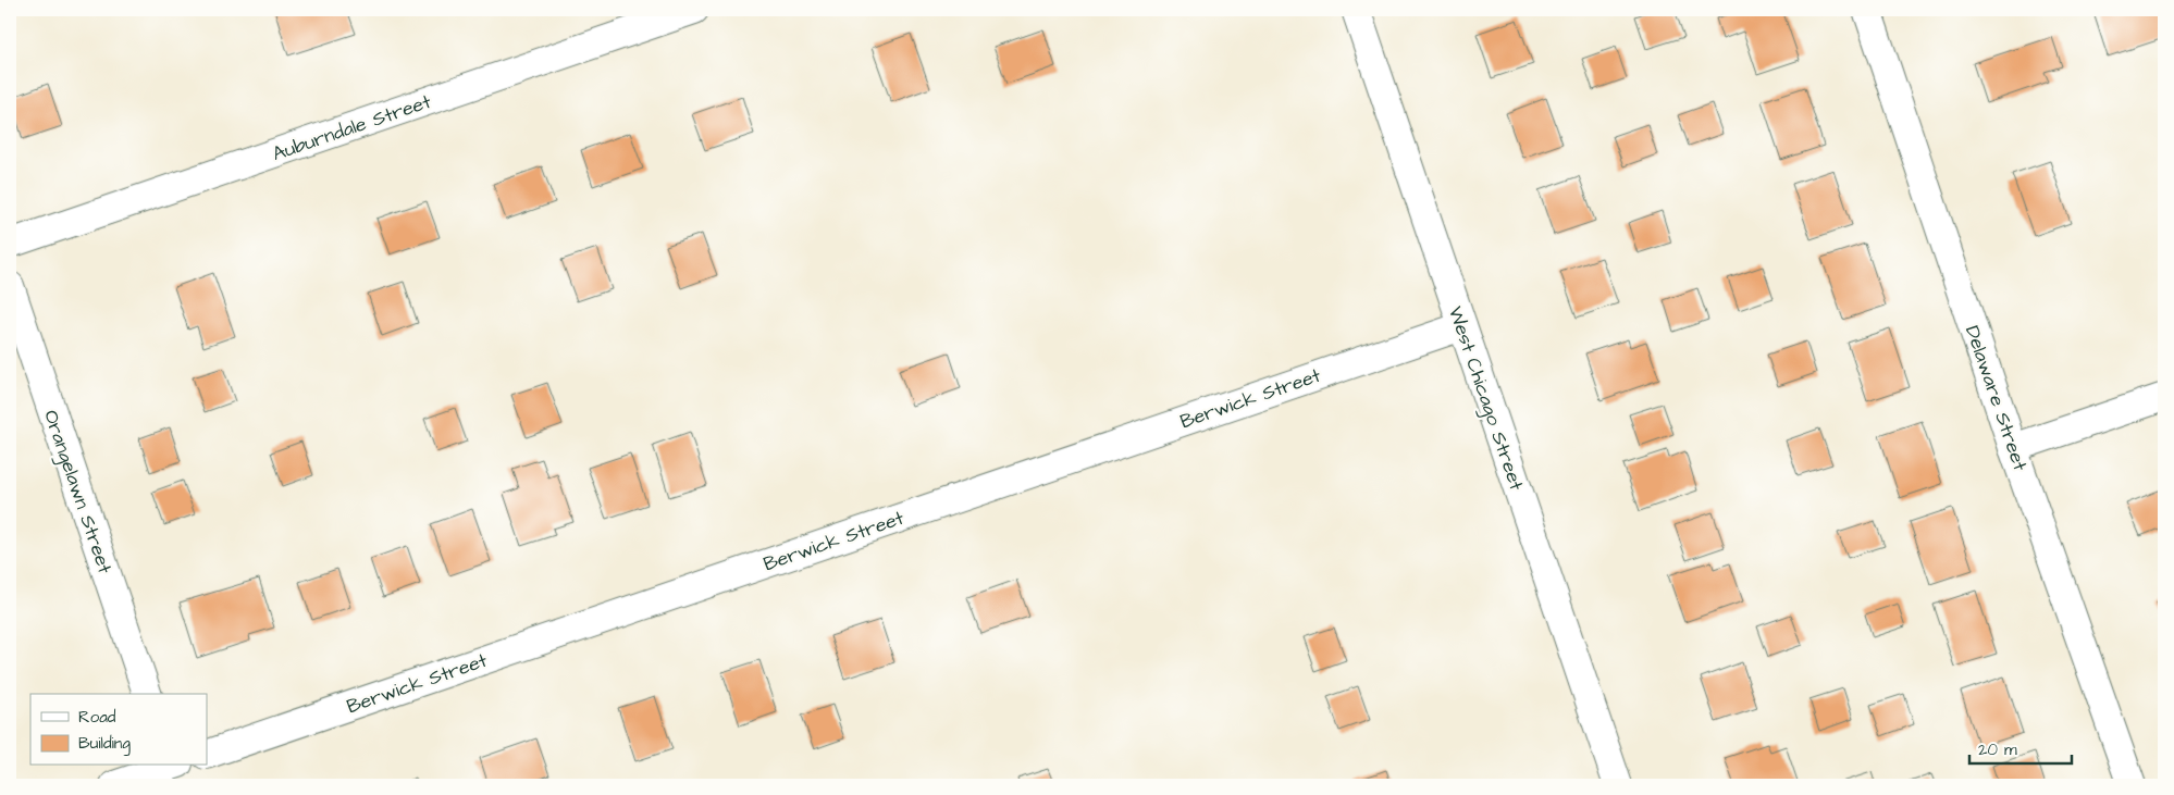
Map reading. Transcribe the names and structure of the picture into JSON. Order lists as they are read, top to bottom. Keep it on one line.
{"streets":{"street":["Auburndale Street","Berwick Street","West Chicago Street","Delaware Street","Orangelawn Street"]},"crossings":[["Berwick Street","West Chicago Street"]],"legend":["Road","Building"],"scale_bar":"20 m"}
